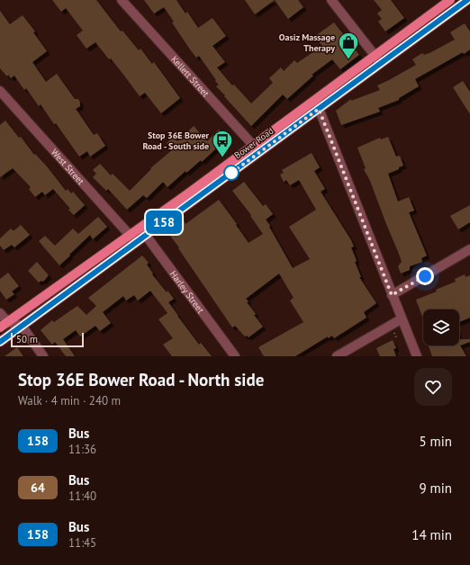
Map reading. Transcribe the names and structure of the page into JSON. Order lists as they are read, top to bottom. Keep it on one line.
{"streets":{"main road":["Bower Road"],"street":["Kellett Street","West Street","Harley Street"]},"crossings":[["Kellett Street","Bower Road"],["Bower Road","West Street"],["Bower Road","Harley Street"]],"places":{"shop":["Oasiz Massage Therapy"],"bus stop":["Stop 36E Bower Road - South side"]},"lines":["bus line 158"],"scale_bar":"50 m","page":{"on_map":"158","scale":"50 m","heading":["Stop 36E Bower Road - North side","Walk · 4 min · 240 m"],"list":[{"mark":"158","name":"Bus","note":"11:36","value":"5 min"},{"mark":"64","name":"Bus","note":"11:40","value":"9 min"},{"mark":"158","name":"Bus","note":"11:45","value":"14 min"}]}}
